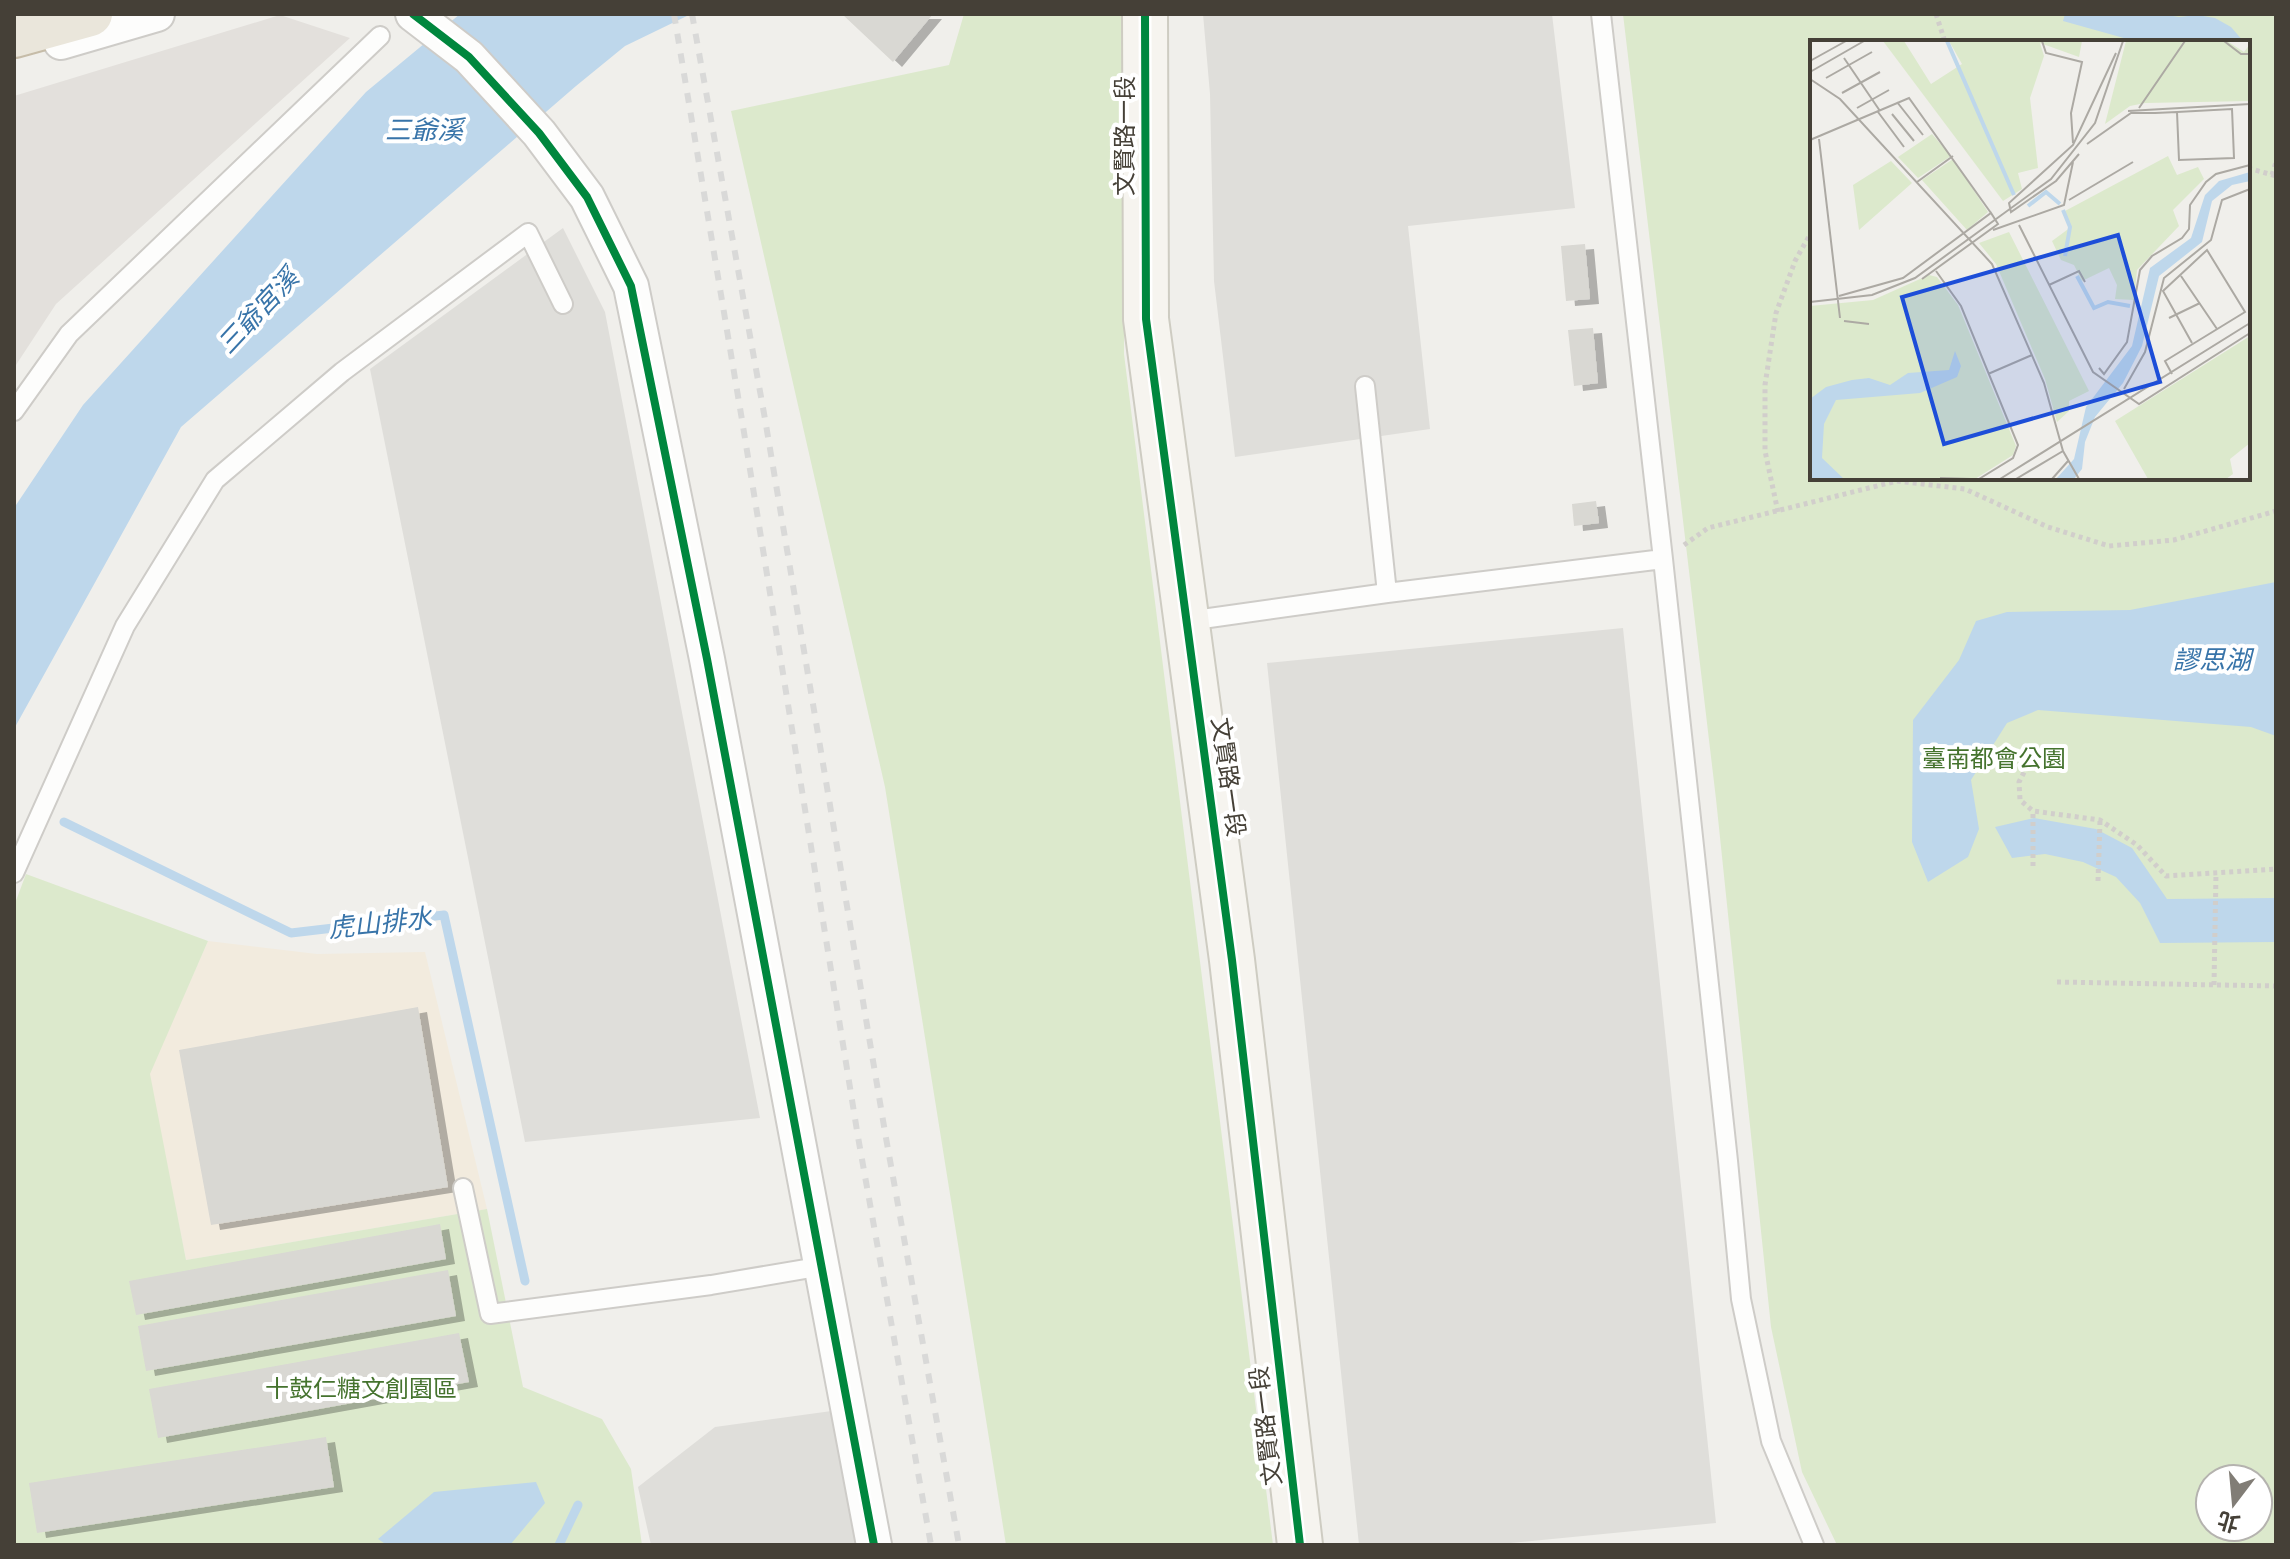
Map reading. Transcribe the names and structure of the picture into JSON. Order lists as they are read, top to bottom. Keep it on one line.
{"streets":{"street":["文賢路一段"]},"water":["三爺溪","三爺宮溪","謬思湖","虎山排水"],"parks":["臺南都會公園","十鼓仁糖文創園區"],"north":"bottom"}
